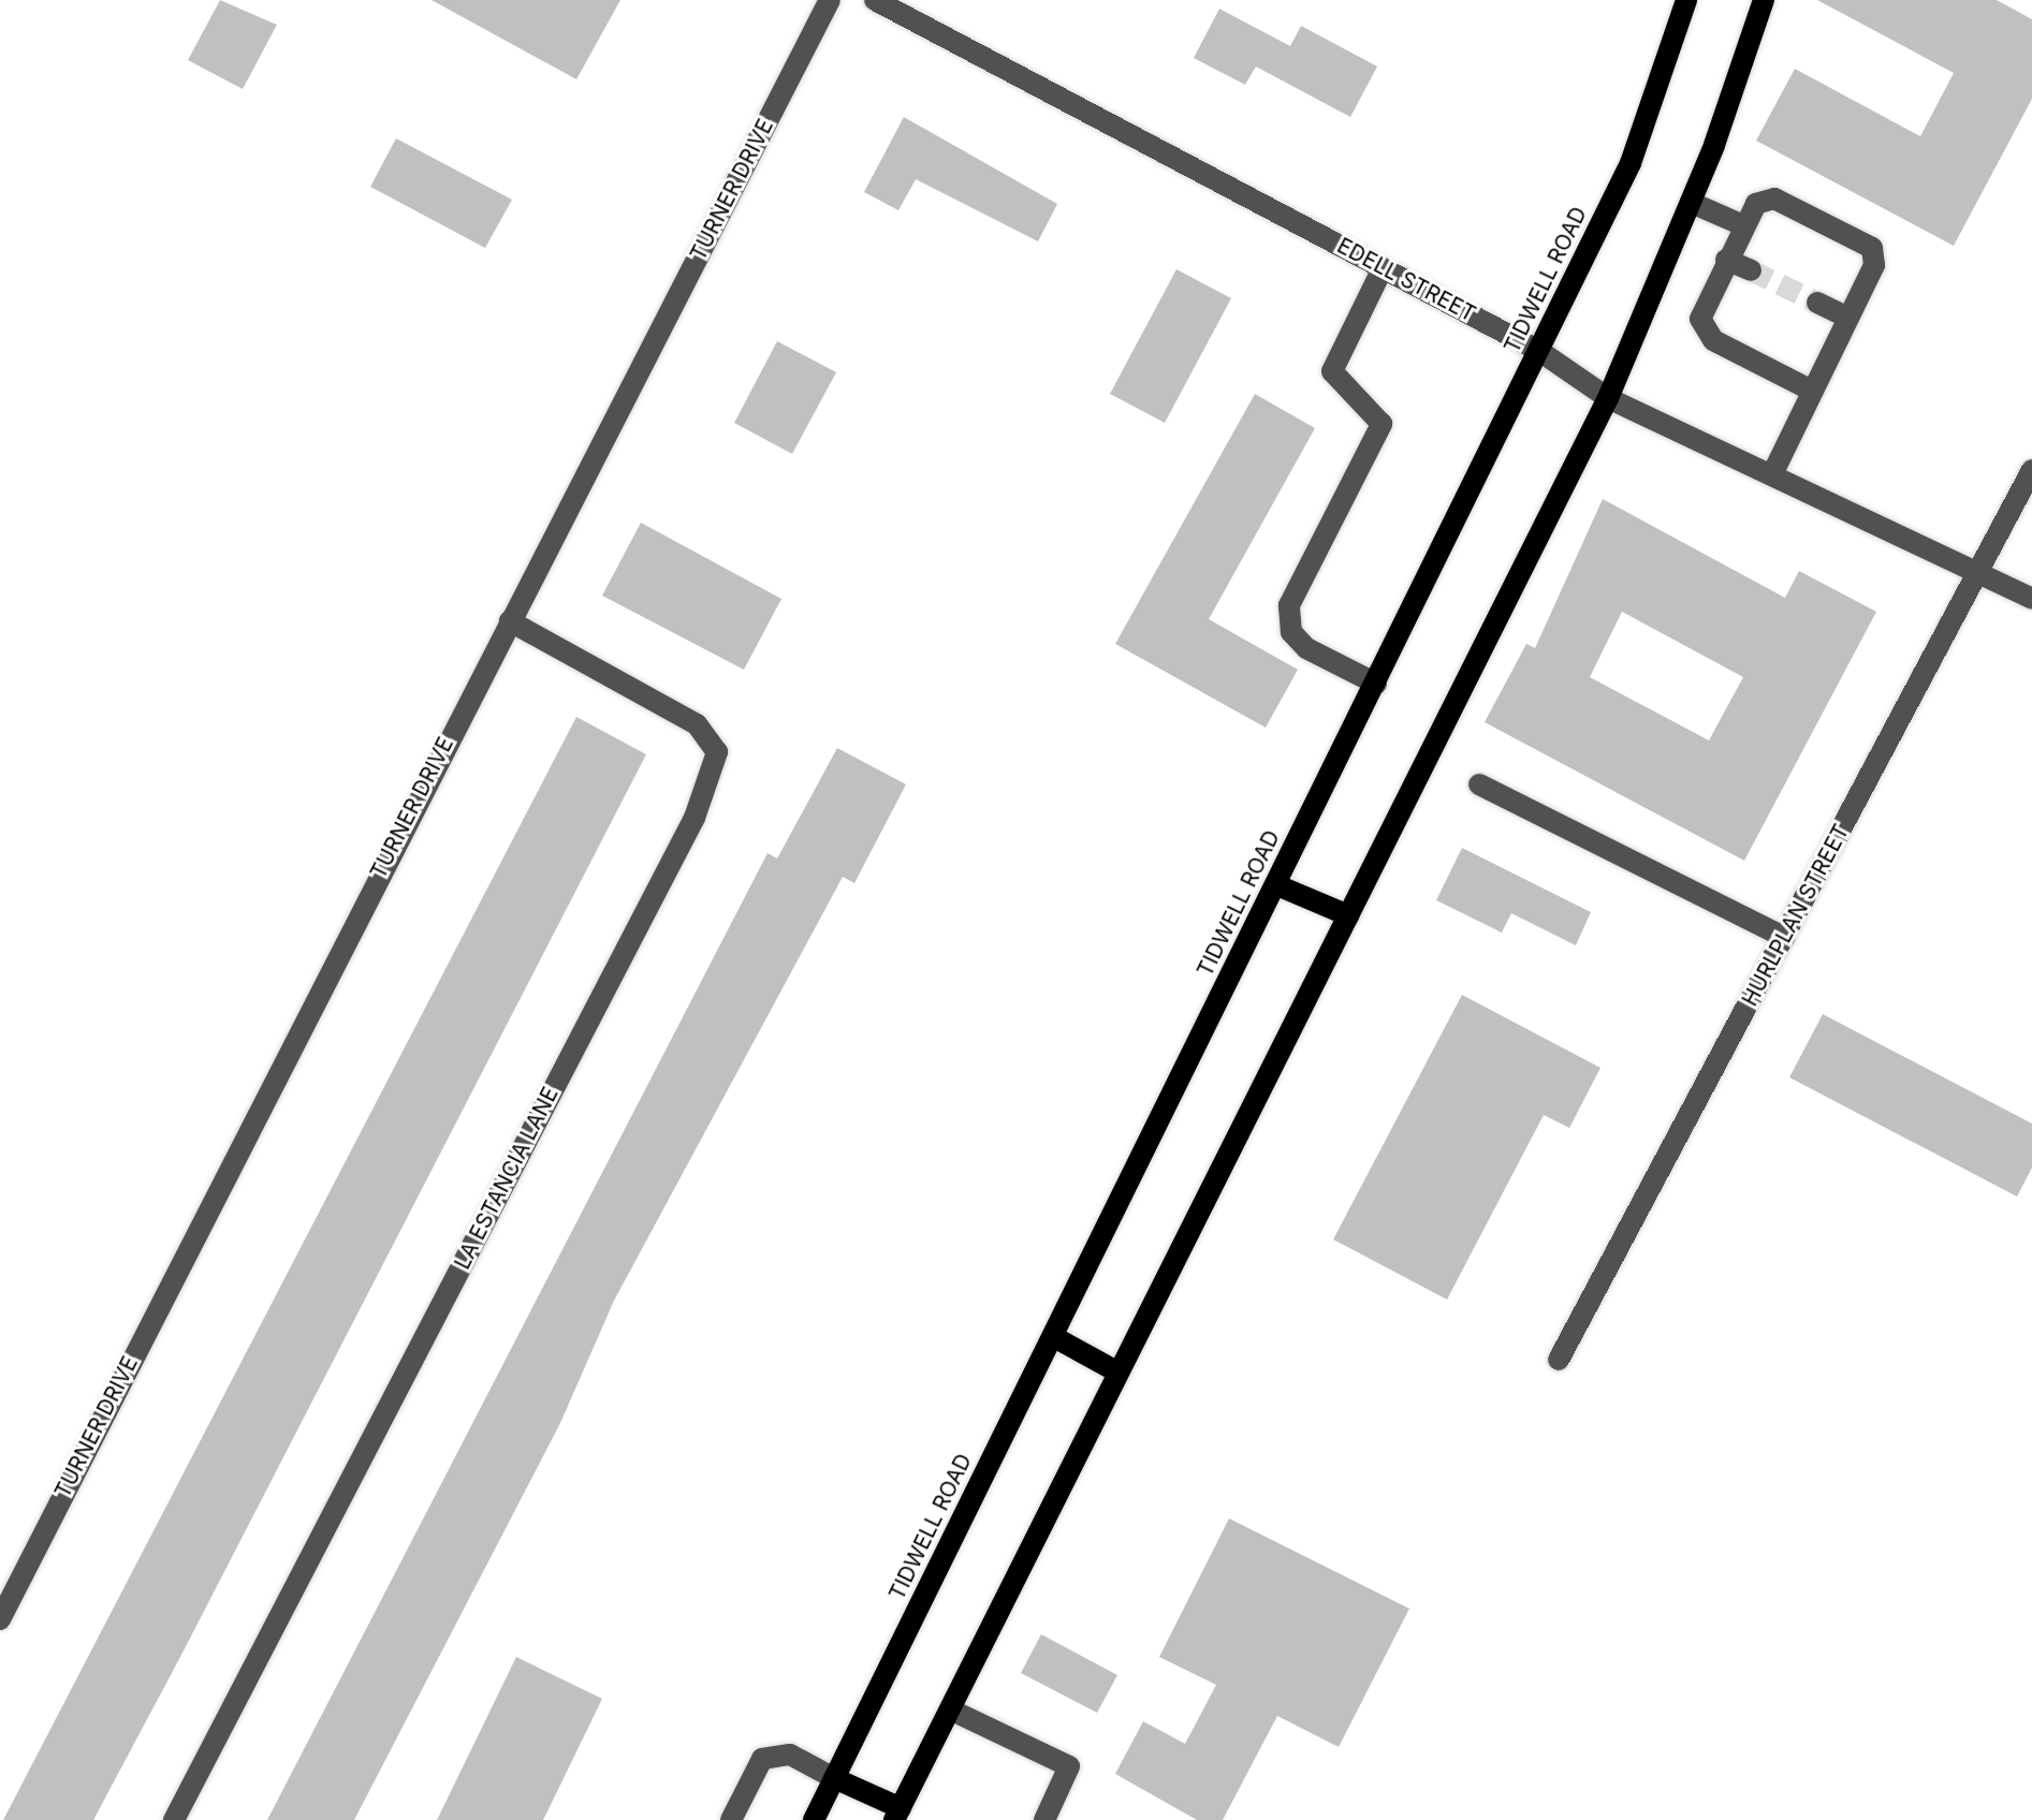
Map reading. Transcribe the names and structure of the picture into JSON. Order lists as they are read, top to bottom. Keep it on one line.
{"streets":{"main road":["TIDWELL ROAD"],"street":["TURNER DRIVE","EDELL STREET","HURLPLAN STREET","LA ESTANCIA LANE"]},"crossings":[["TURNER DRIVE","LA ESTANCIA LANE"],["EDELL STREET","TIDWELL ROAD"],["EDELL STREET","HURLPLAN STREET"]]}
